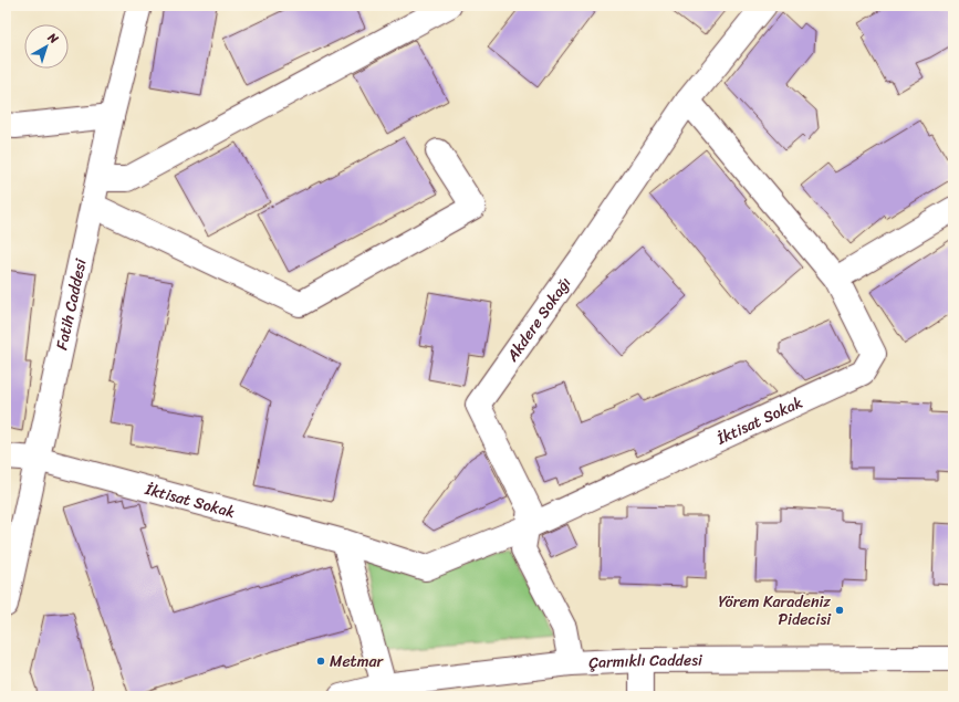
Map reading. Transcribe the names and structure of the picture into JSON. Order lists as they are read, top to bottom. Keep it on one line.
{"streets":{"street":["Fatih Caddesi","Akdere Sokağı","İktisat Sokak","Çarmıklı Caddesi"]},"crossings":[["Fatih Caddesi","İktisat Sokak"],["Akdere Sokağı","İktisat Sokak"],["Akdere Sokağı","Çarmıklı Caddesi"]],"places":["Yörem Karadeniz Pidecisi","Metmar"],"north":"top right"}
